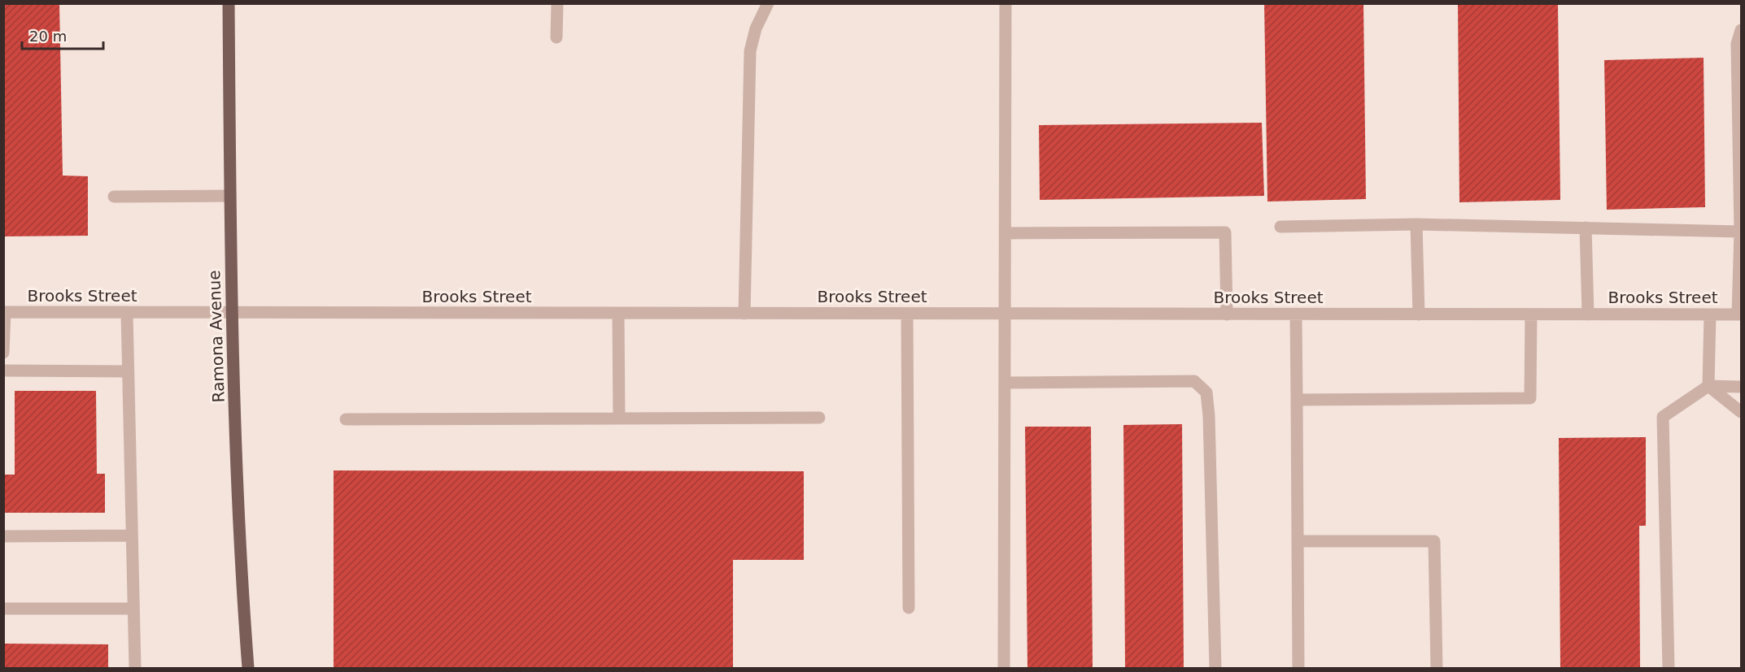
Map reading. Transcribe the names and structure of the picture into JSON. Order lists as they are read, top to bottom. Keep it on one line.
{"streets":{"main road":["Ramona Avenue"],"street":["Brooks Street"]},"crossings":[["Brooks Street","Ramona Avenue"]],"scale_bar":"20 m"}
